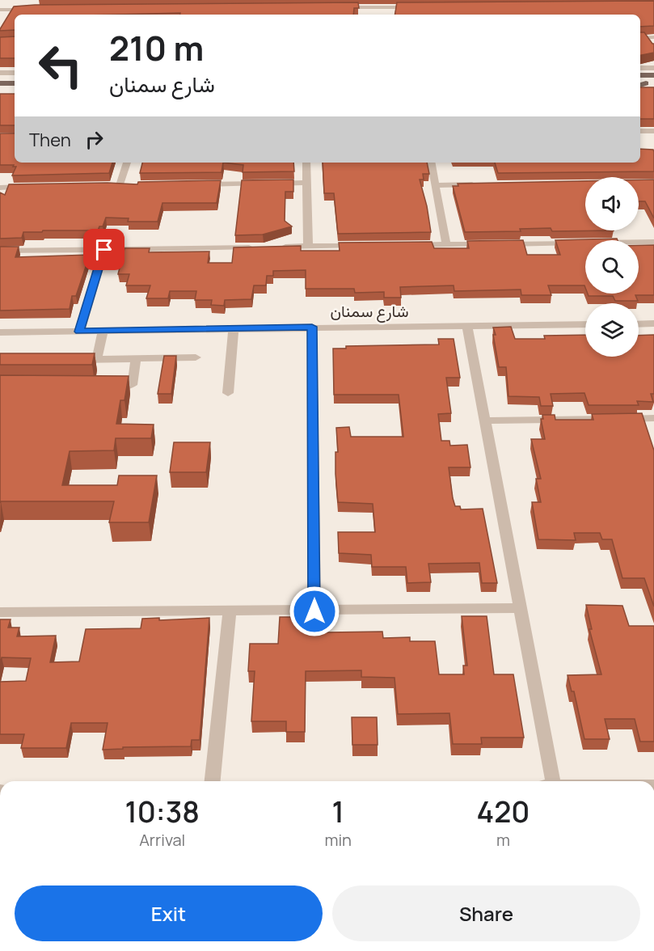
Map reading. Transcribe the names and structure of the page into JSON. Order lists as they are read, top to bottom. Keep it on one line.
{"streets":{"street":["شارع سمنان"]},"page":{"turn":["210 m","شارع سمنان"],"then":"Then","eta":["10:38","Arrival","1","min","420","m"],"buttons":["Exit","Share"]}}
